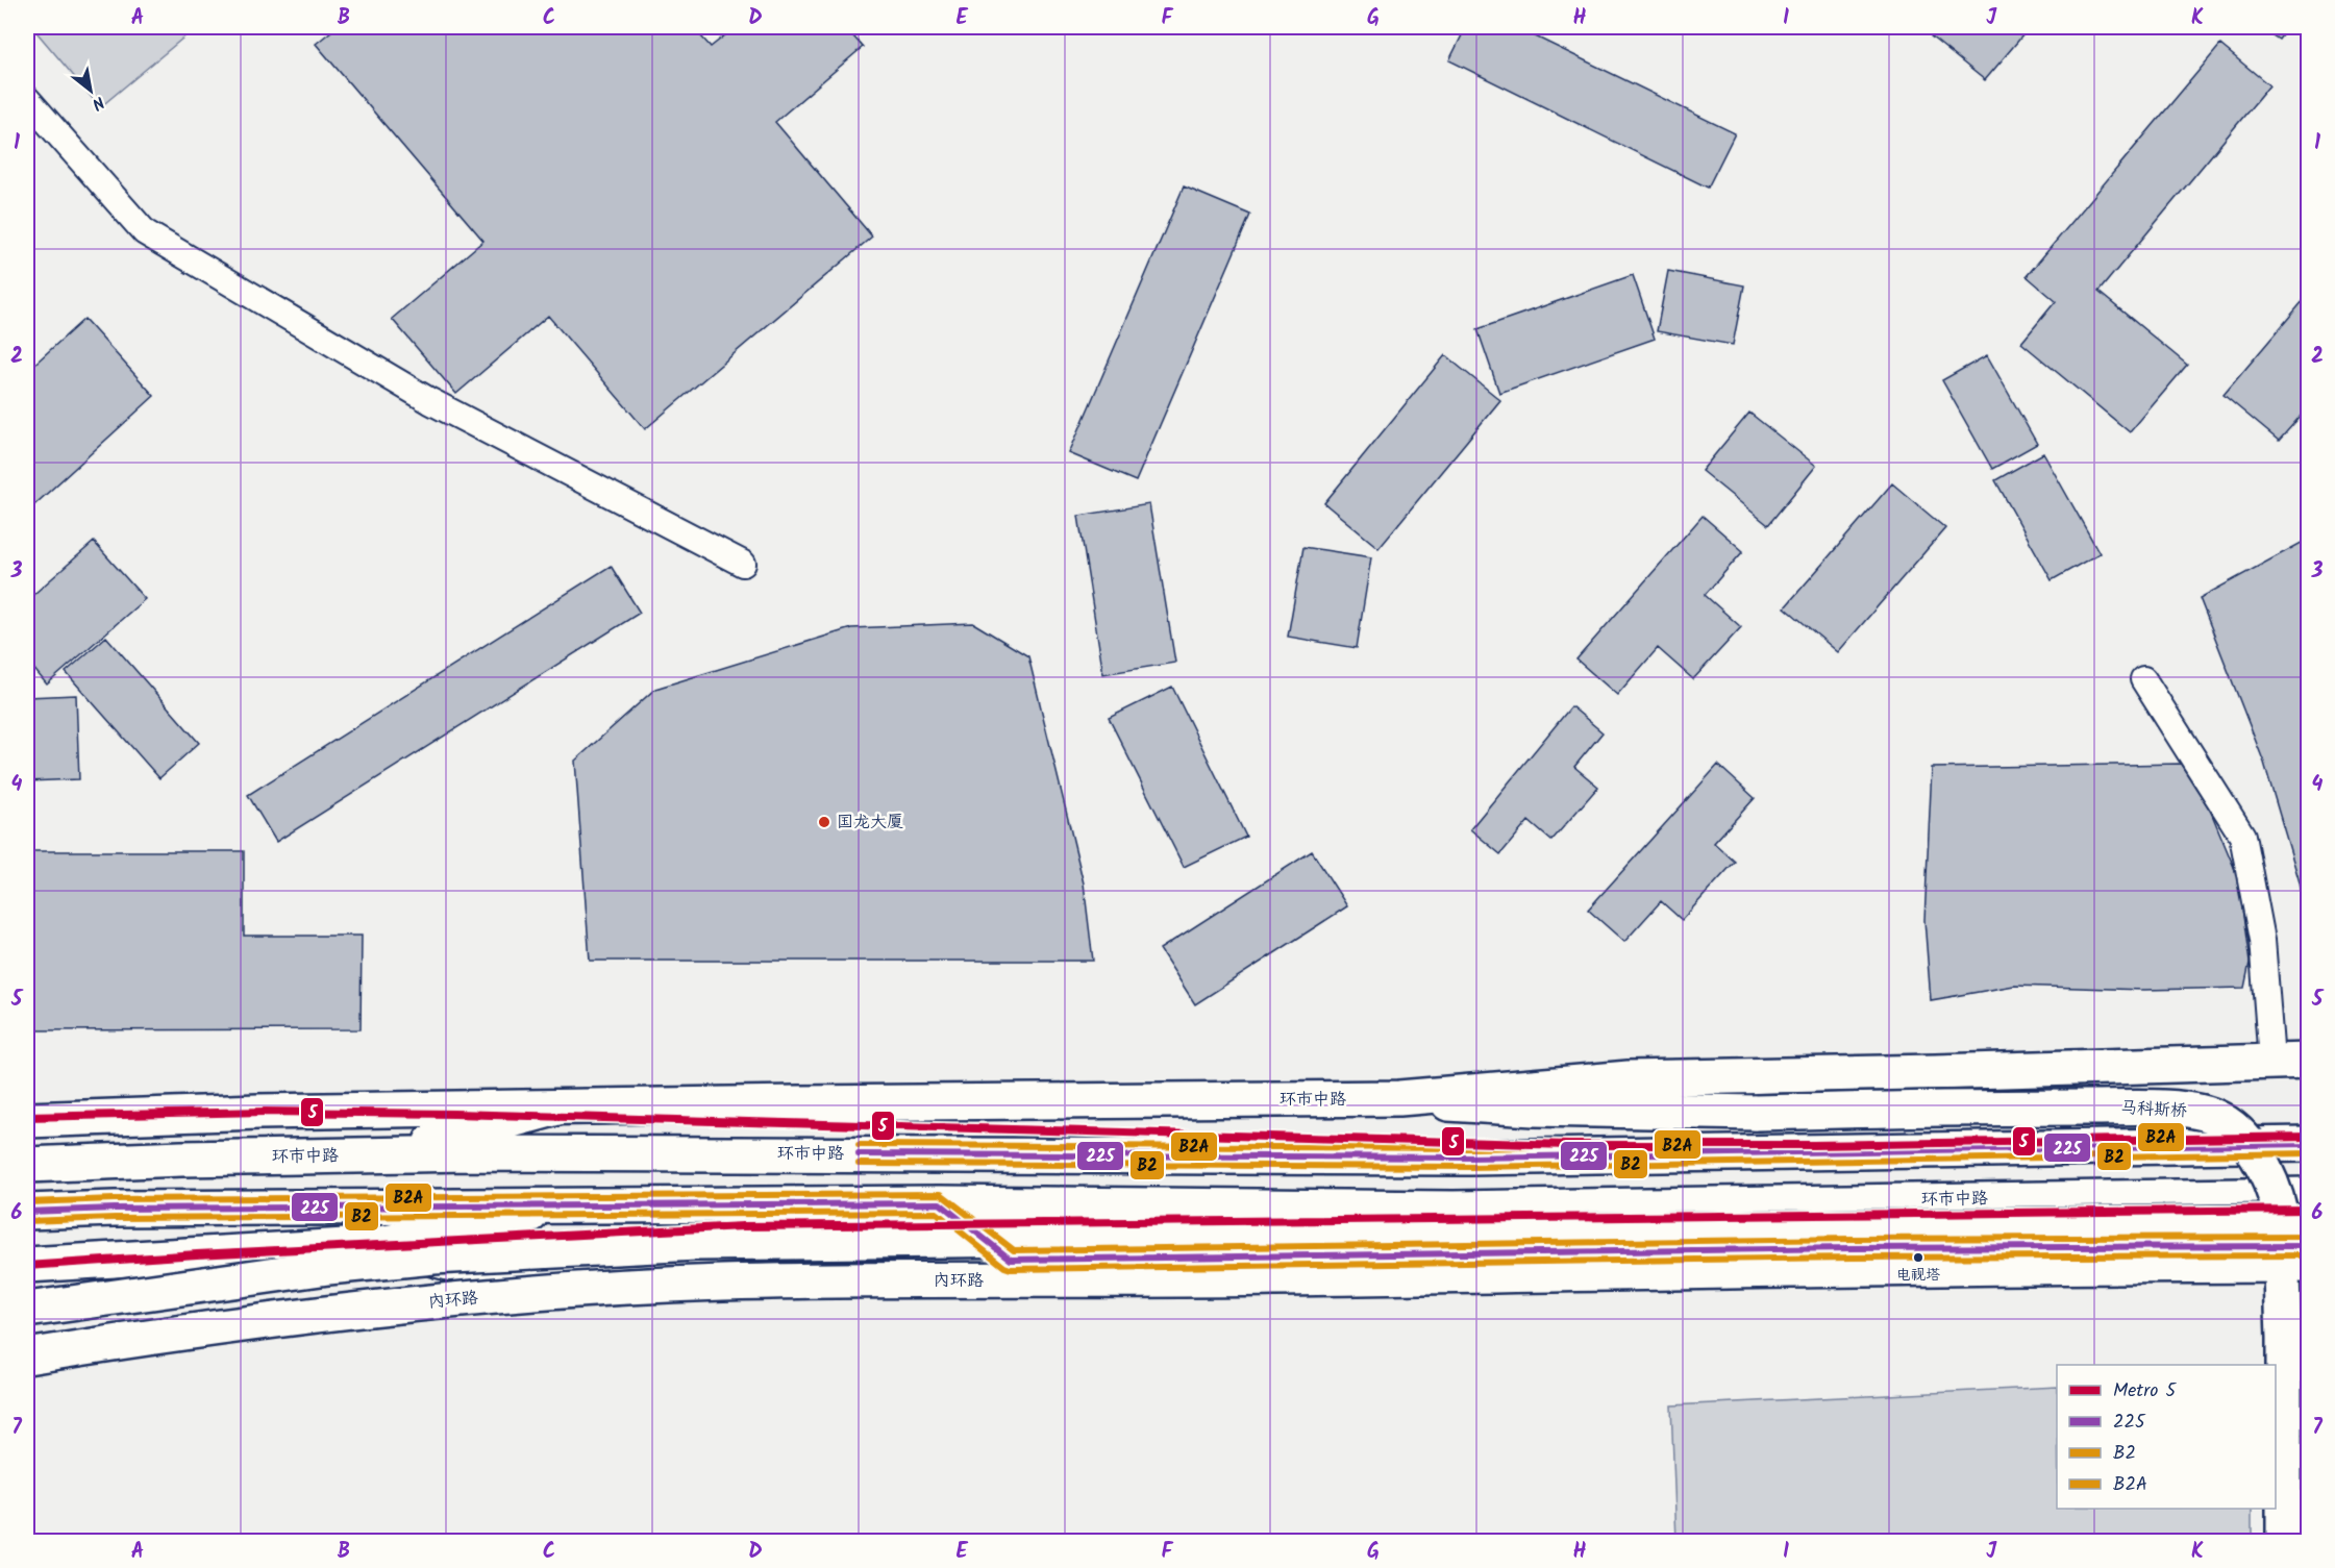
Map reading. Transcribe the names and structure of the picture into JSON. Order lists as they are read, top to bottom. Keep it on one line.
{"streets":{"main road":["环市中路","马科斯桥","内环路"]},"crossings":[["环市中路","马科斯桥"]],"places":["国龙大厦","电视塔"],"lines":["metro line 5","transit line B2A","transit line 225","transit line B2"],"legend":["Metro 5","225","B2","B2A"],"north":"bottom right","grid":{"columns":["A","B","C","D","E","F","G","H","I","J","K"],"rows":["1","2","3","4","5","6","7"]}}
